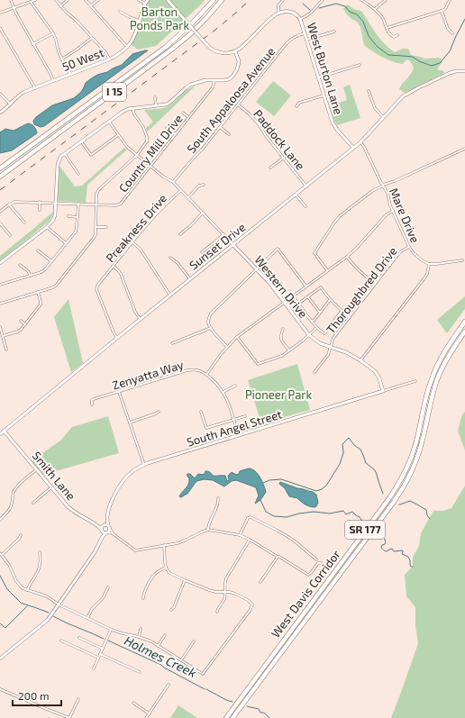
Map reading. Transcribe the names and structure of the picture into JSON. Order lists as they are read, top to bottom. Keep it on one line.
{"streets":{"highway":["I 15","SR 177","West Davis Corridor"],"street":["50 West","West Burton Lane","South Appaloosa Avenue","Paddock Lane","Country Mill Drive","Mare Drive","Preakness Drive","Sunset Drive","Western Drive","Thoroughbred Drive","Zenyatta Way","South Angel Street","Smith Lane"]},"crossings":[["West Burton Lane","South Appaloosa Avenue"],["West Burton Lane","Sunset Drive"],["South Appaloosa Avenue","Paddock Lane"],["South Appaloosa Avenue","Western Drive"],["Paddock Lane","Sunset Drive"],["Country Mill Drive","Western Drive"],["Mare Drive","Sunset Drive"],["Mare Drive","Thoroughbred Drive"],["Preakness Drive","Sunset Drive"],["Preakness Drive","Western Drive"],["Sunset Drive","Western Drive"],["Sunset Drive","Smith Lane"],["Western Drive","Thoroughbred Drive"],["Western Drive","South Angel Street"],["Zenyatta Way","South Angel Street"]],"water":["Holmes Creek"],"parks":["Barton Ponds Park","Pioneer Park"],"scale_bar":"200 m"}
